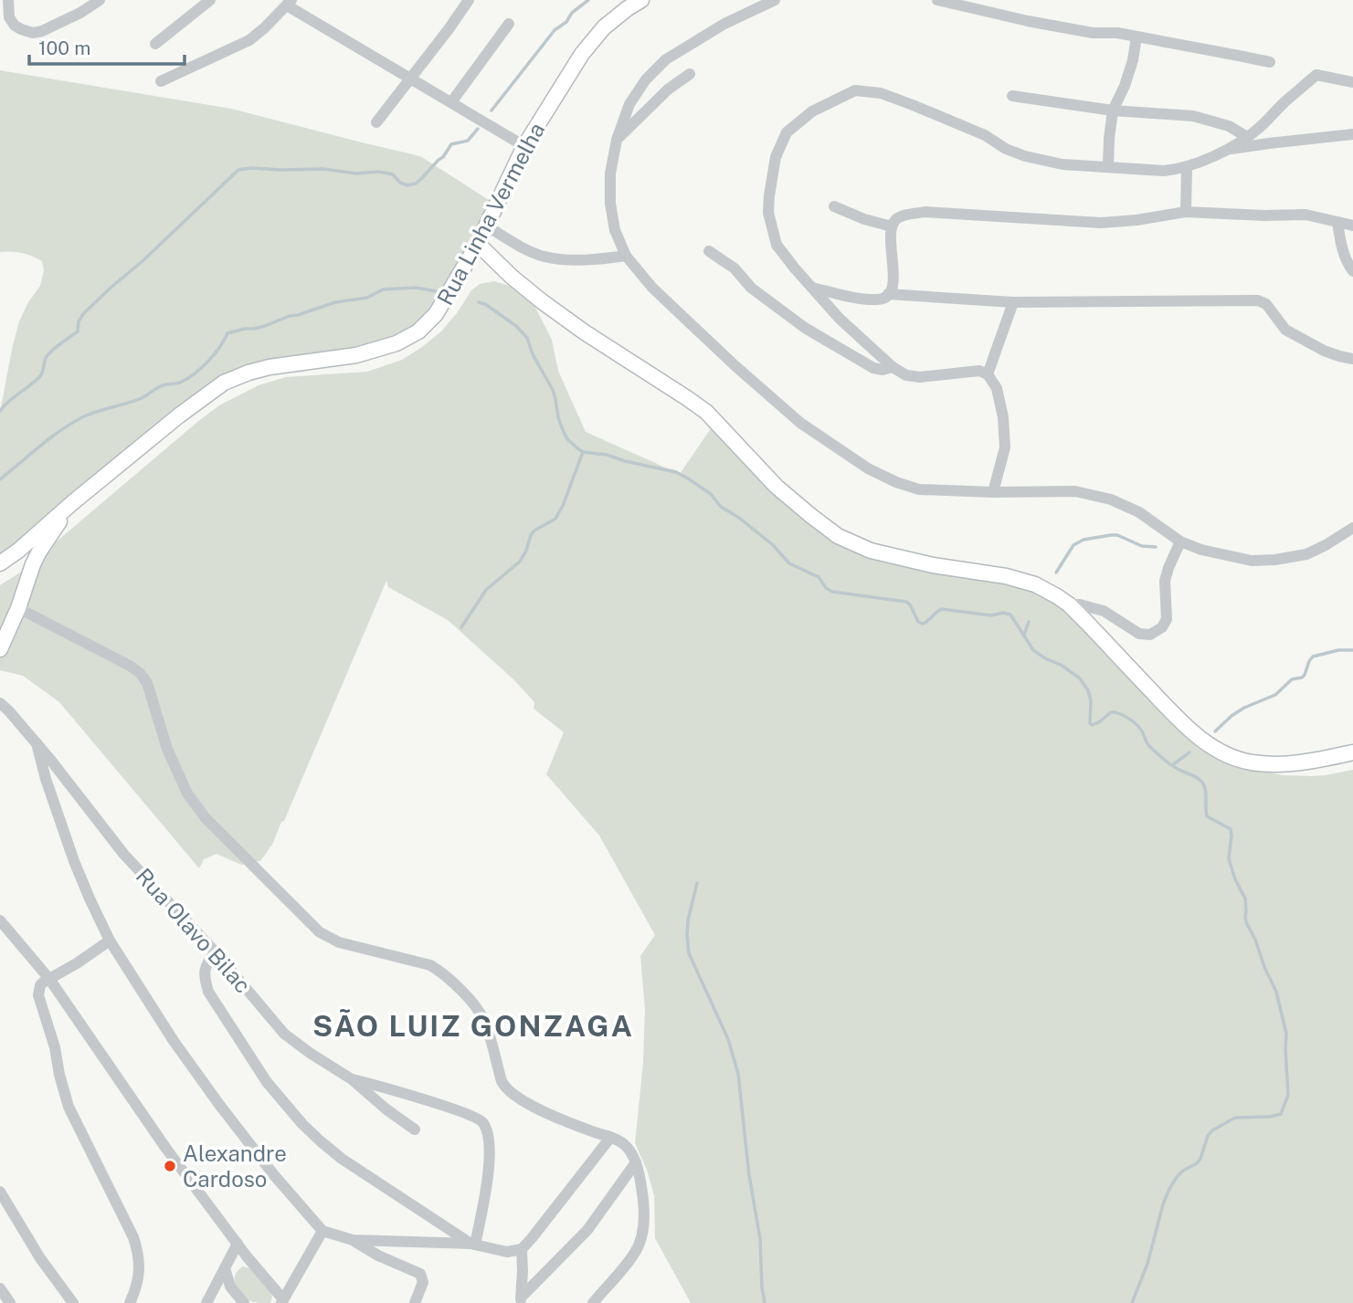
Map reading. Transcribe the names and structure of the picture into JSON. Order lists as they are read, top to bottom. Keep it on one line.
{"streets":{"street":["Rua Linha Vermelha","Rua Olavo Bilac"]},"districts":["SÃO LUIZ GONZAGA"],"places":["Alexandre Cardoso"],"scale_bar":"100 m"}
